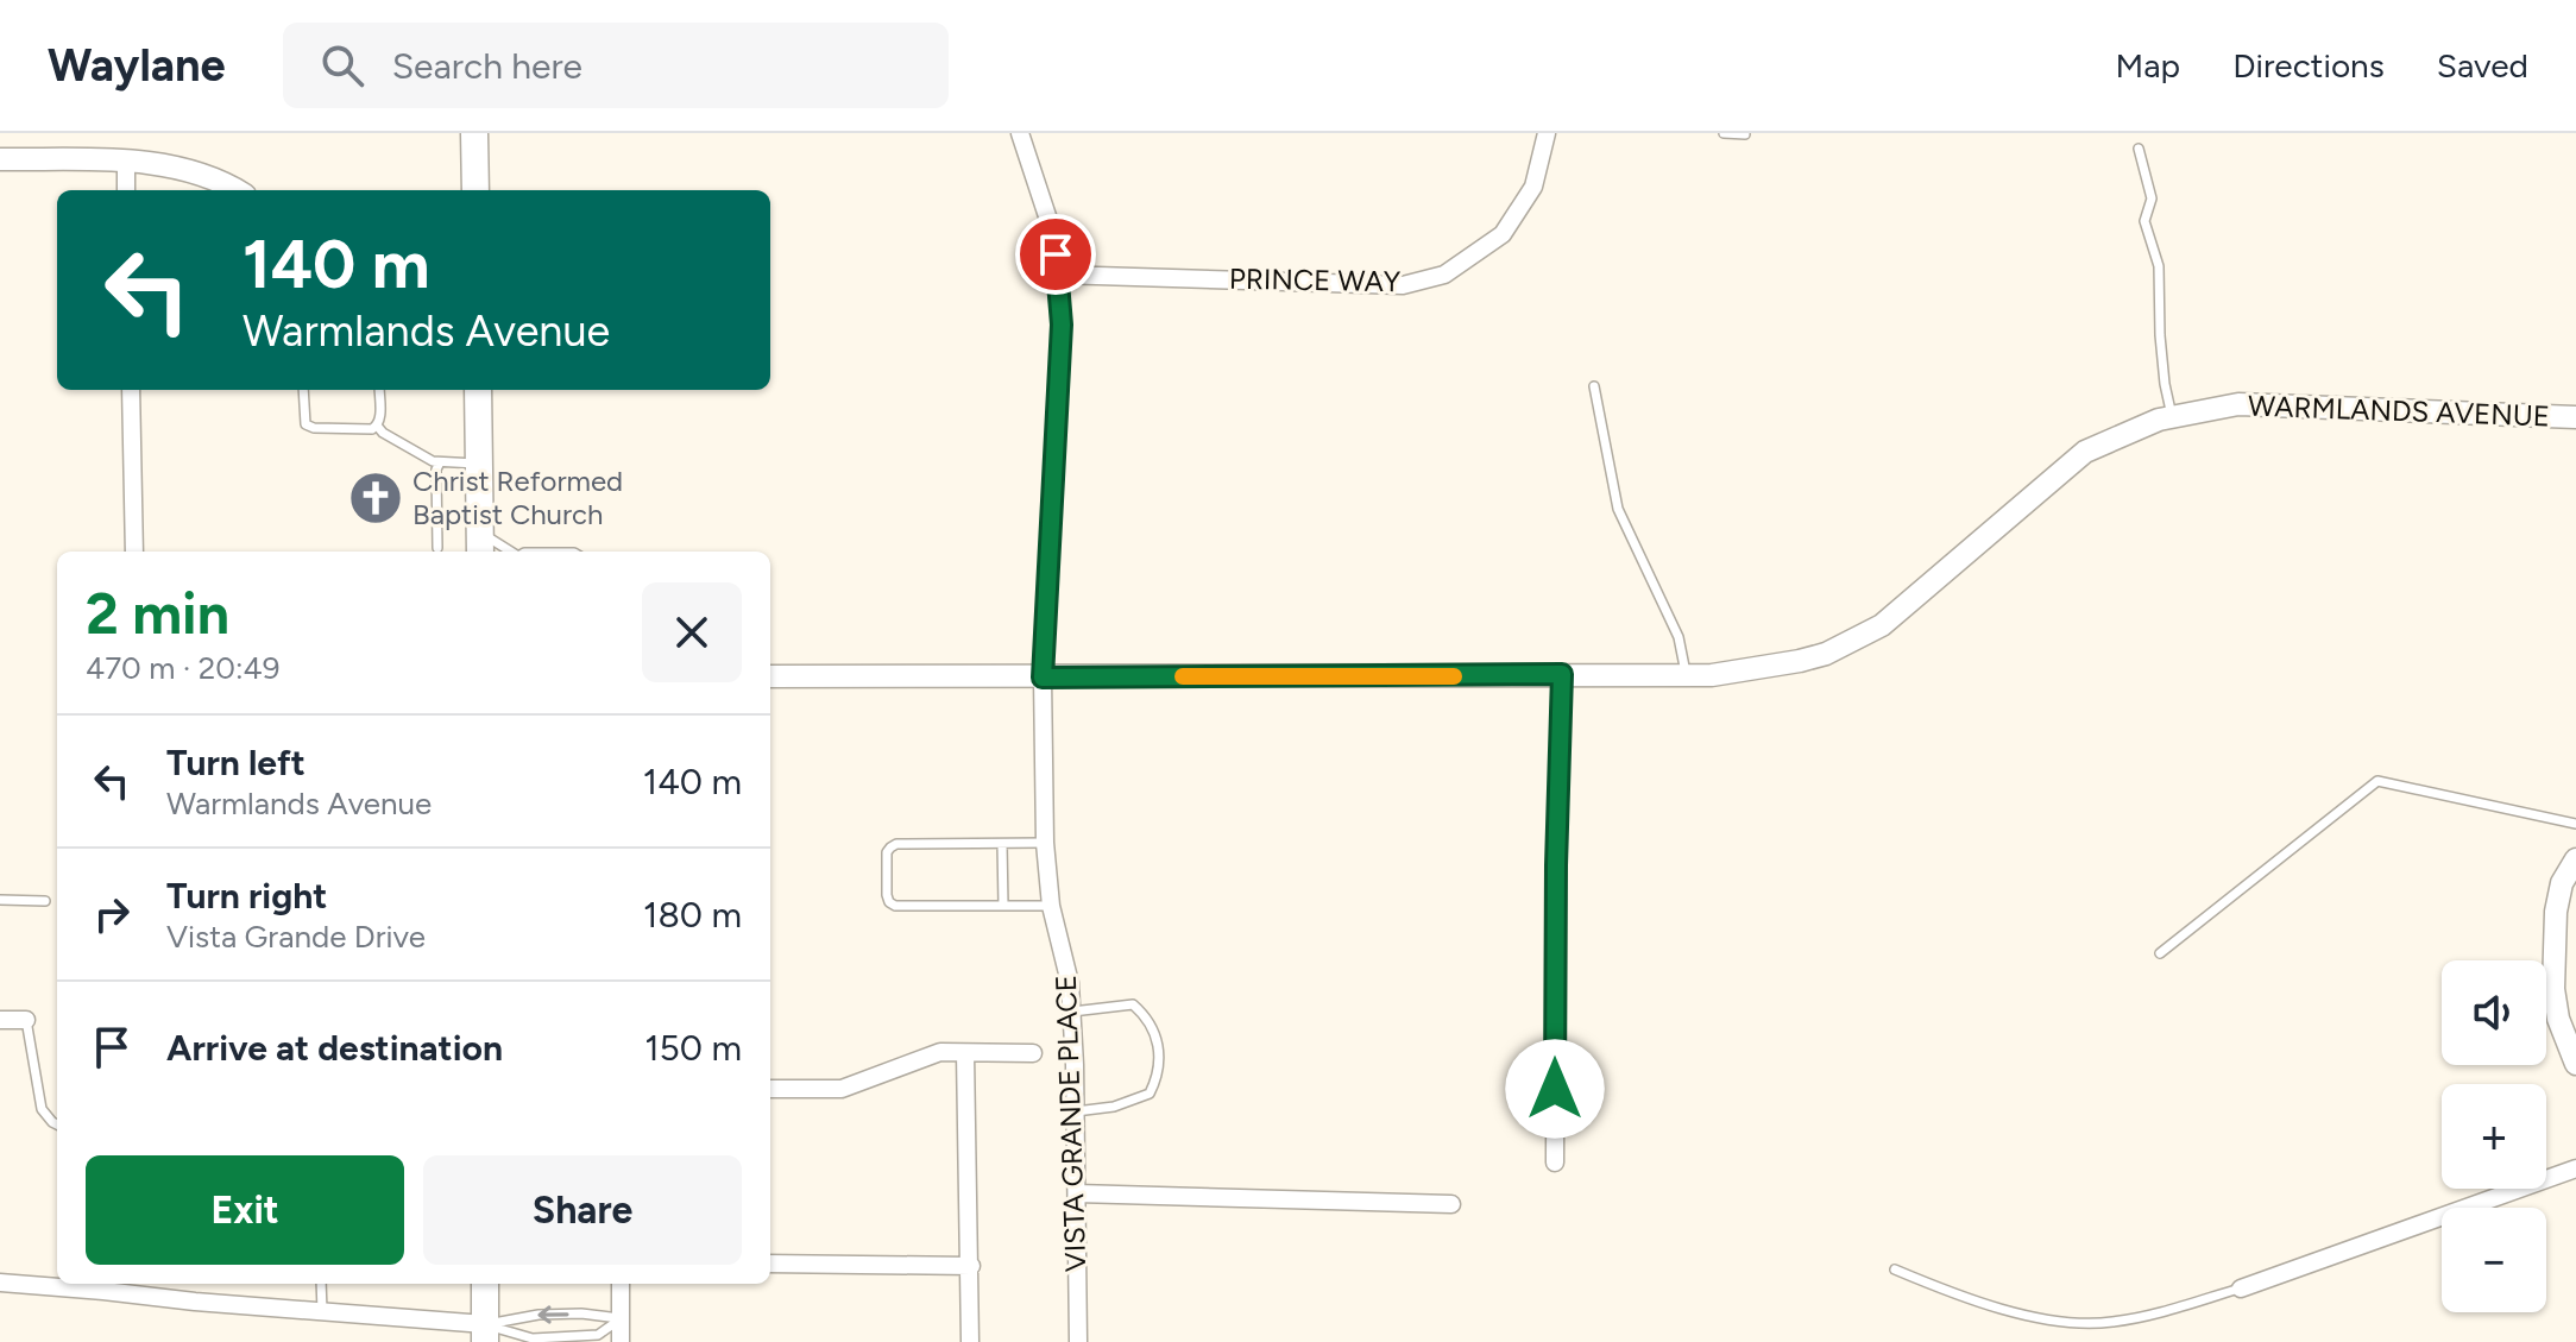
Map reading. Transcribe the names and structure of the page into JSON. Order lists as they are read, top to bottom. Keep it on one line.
{"streets":{"street":["PRINCE WAY","WARMLANDS AVENUE","VISTA GRANDE PLACE"]},"crossings":[["PRINCE WAY","VISTA GRANDE PLACE"],["WARMLANDS AVENUE","VISTA GRANDE PLACE"]],"places":{"church":["Christ Reformed Baptist Church"]},"page":{"header":"Waylane","search":"Search here","nav":["Map","Directions","Saved"],"turn":["140 m","Warmlands Avenue"],"heading":["2 min","470 m · 20:49"],"list":[{"name":"Turn left","note":"Warmlands Avenue","value":"140 m"},{"name":"Turn right","note":"Vista Grande Drive","value":"180 m"},{"name":"Arrive at destination","value":"150 m"}],"map_buttons":["+","−"],"buttons":["Exit","Share"]}}
